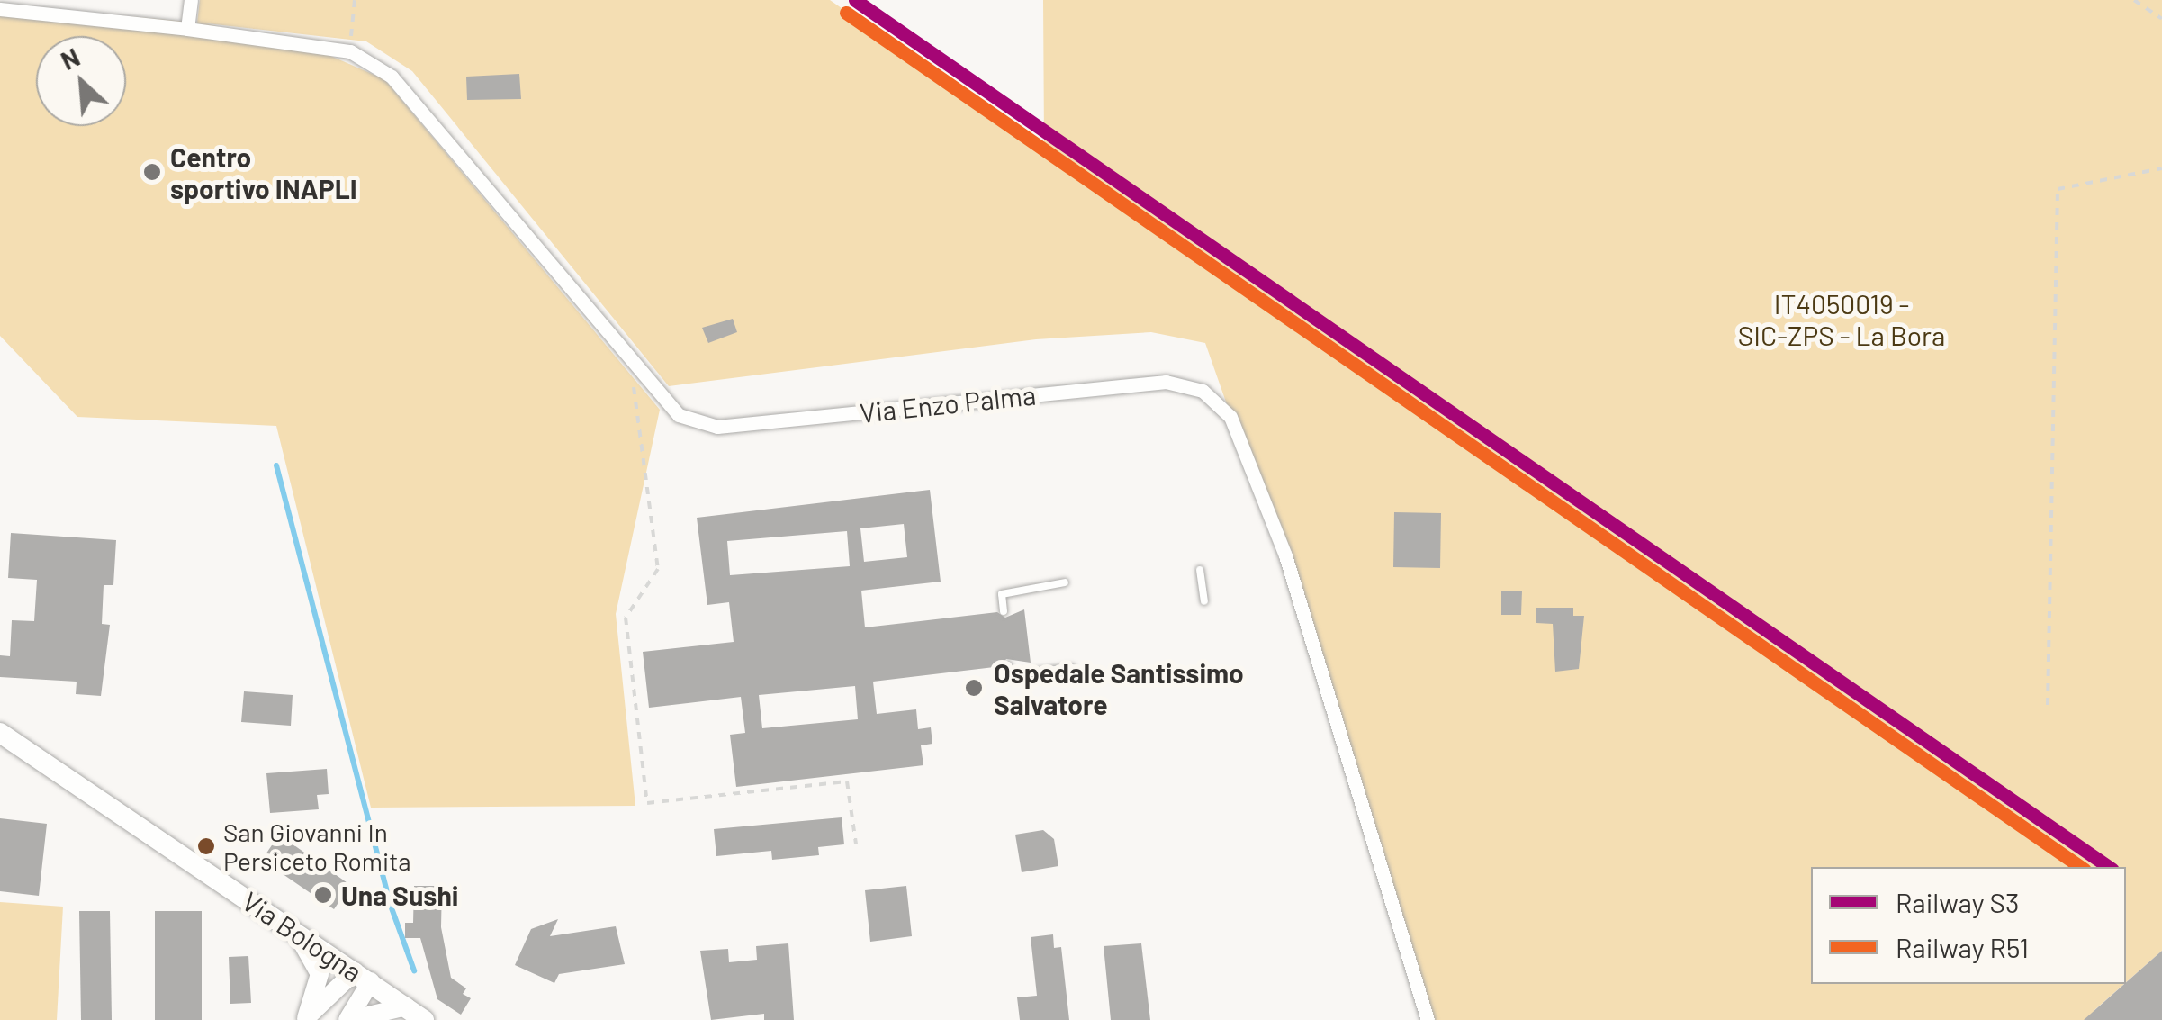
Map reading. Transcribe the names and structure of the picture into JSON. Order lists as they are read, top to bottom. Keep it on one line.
{"streets":{"main road":["Via Bologna"],"street":["Via Enzo Palma"]},"parks":["IT4050019 - SIC-ZPS - La Bora"],"places":["Centro sportivo INAPLI","Ospedale Santissimo Salvatore","San Giovanni In Persiceto Romita","Una Sushi"],"lines":["rail line S3","rail line R51"],"legend":["Railway S3","Railway R51"],"north":"top left"}
